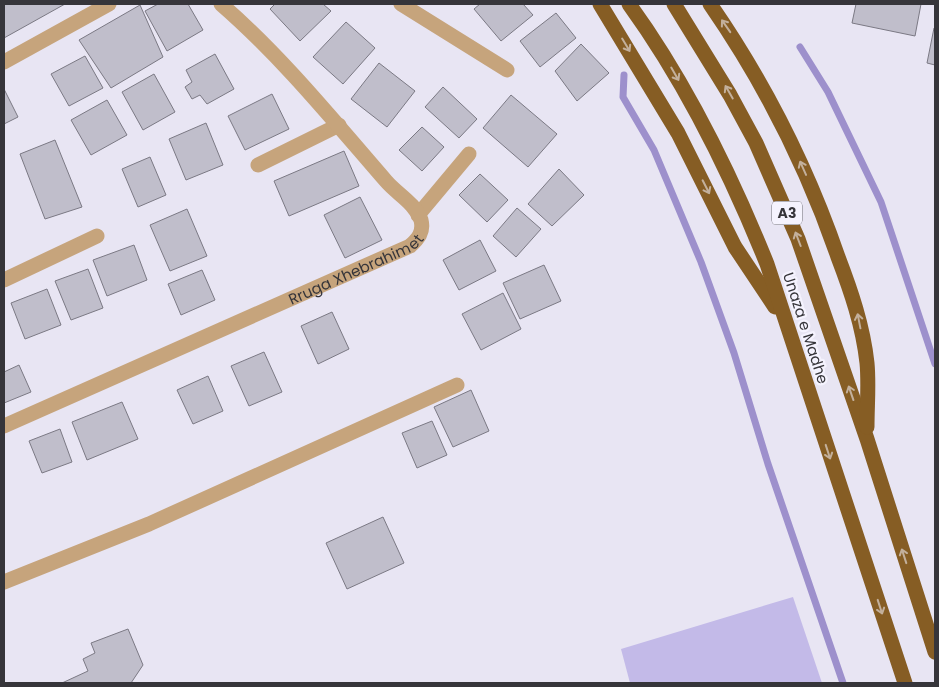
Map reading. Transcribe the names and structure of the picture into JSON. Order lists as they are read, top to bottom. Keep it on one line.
{"streets":{"highway":["A3","Unaza e Madhe"],"street":["Rruga Xhebrahimet"]}}
